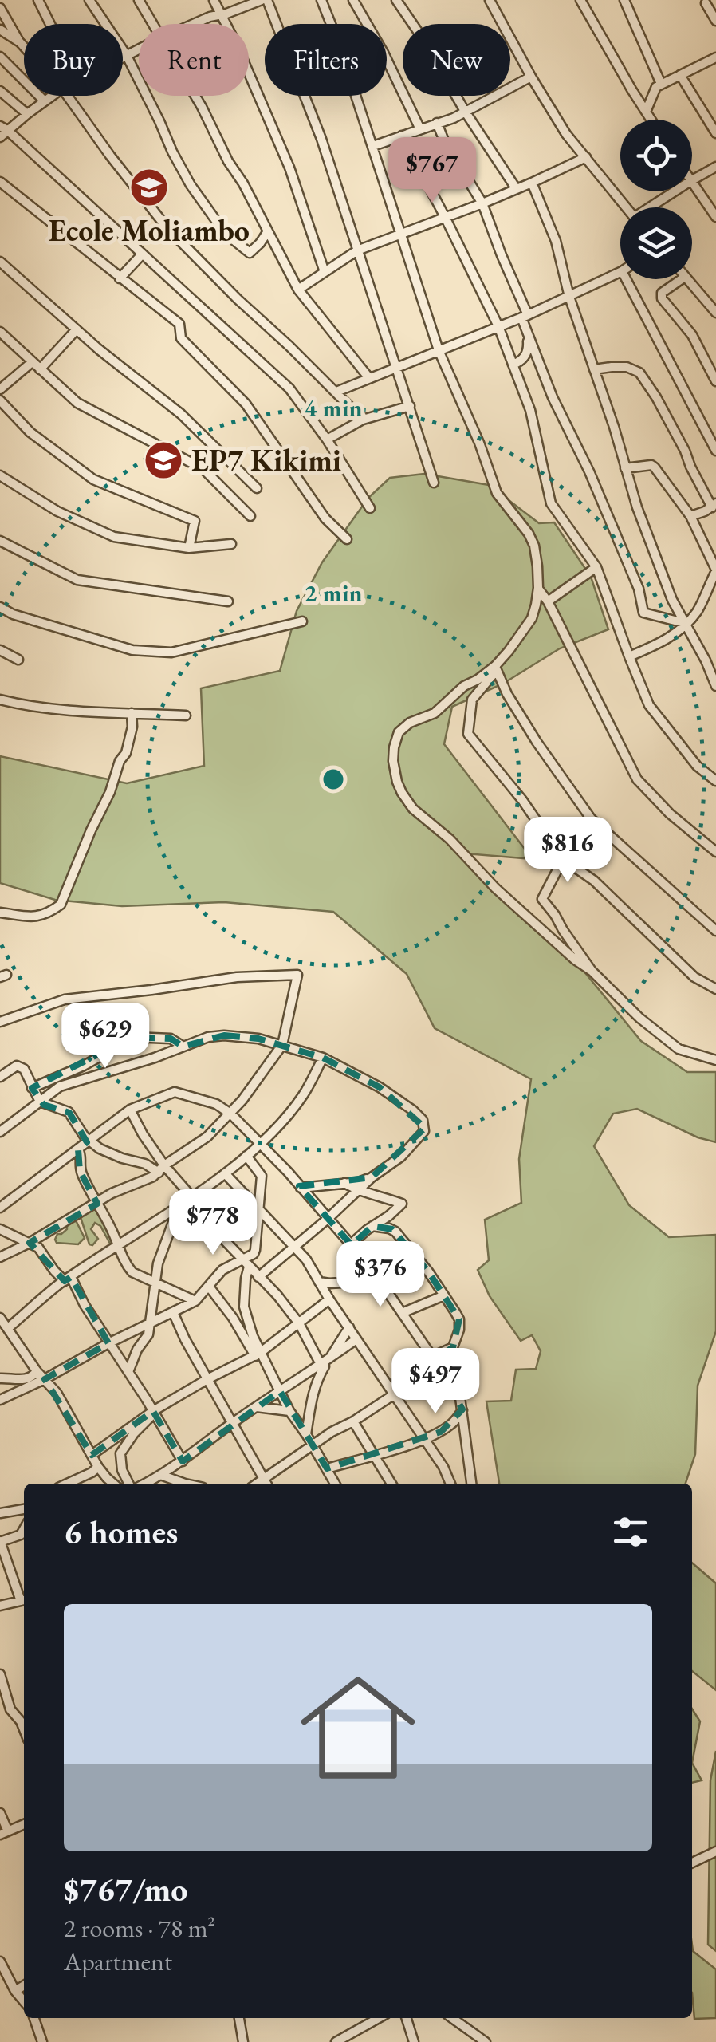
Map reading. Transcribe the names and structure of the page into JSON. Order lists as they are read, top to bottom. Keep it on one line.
{"places":{"school or university":["Ecole Moliambo","EP7 Kikimi"]},"page":{"chip":["Buy","Rent","Filters","New"],"price":["$767","$816","$629","$778","$376","$497"],"heading":"6 homes","list":[{"name":"$767/mo","note":"2 rooms · 78 m² · Apartment"}]},"rings":["4 min","2 min"]}
